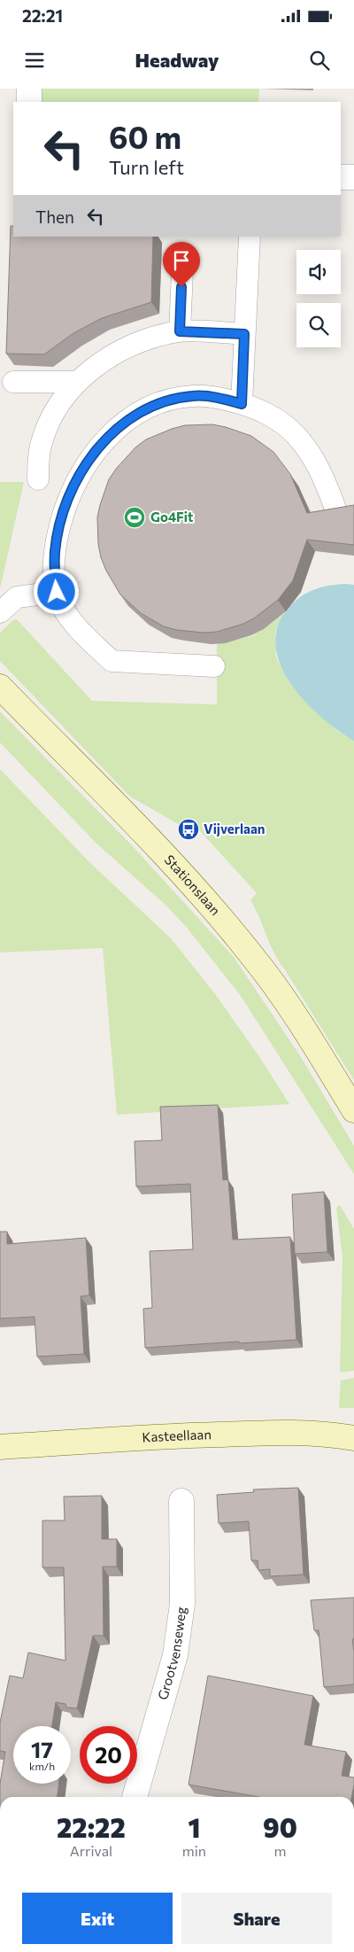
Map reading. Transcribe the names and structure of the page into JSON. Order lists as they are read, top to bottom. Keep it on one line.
{"streets":{"street":["Stationslaan","Kasteellaan","Grootvenseweg"]},"places":{"sports":["Go4Fit"],"bus stop":["Vijverlaan"]},"page":{"status":"22:21","header":"Headway","turn":["60 m","Turn left"],"then":"Then","speed":"17 km/h","limit":"20","eta":["22:22","Arrival","1","min","90","m"],"buttons":["Exit","Share"]}}
